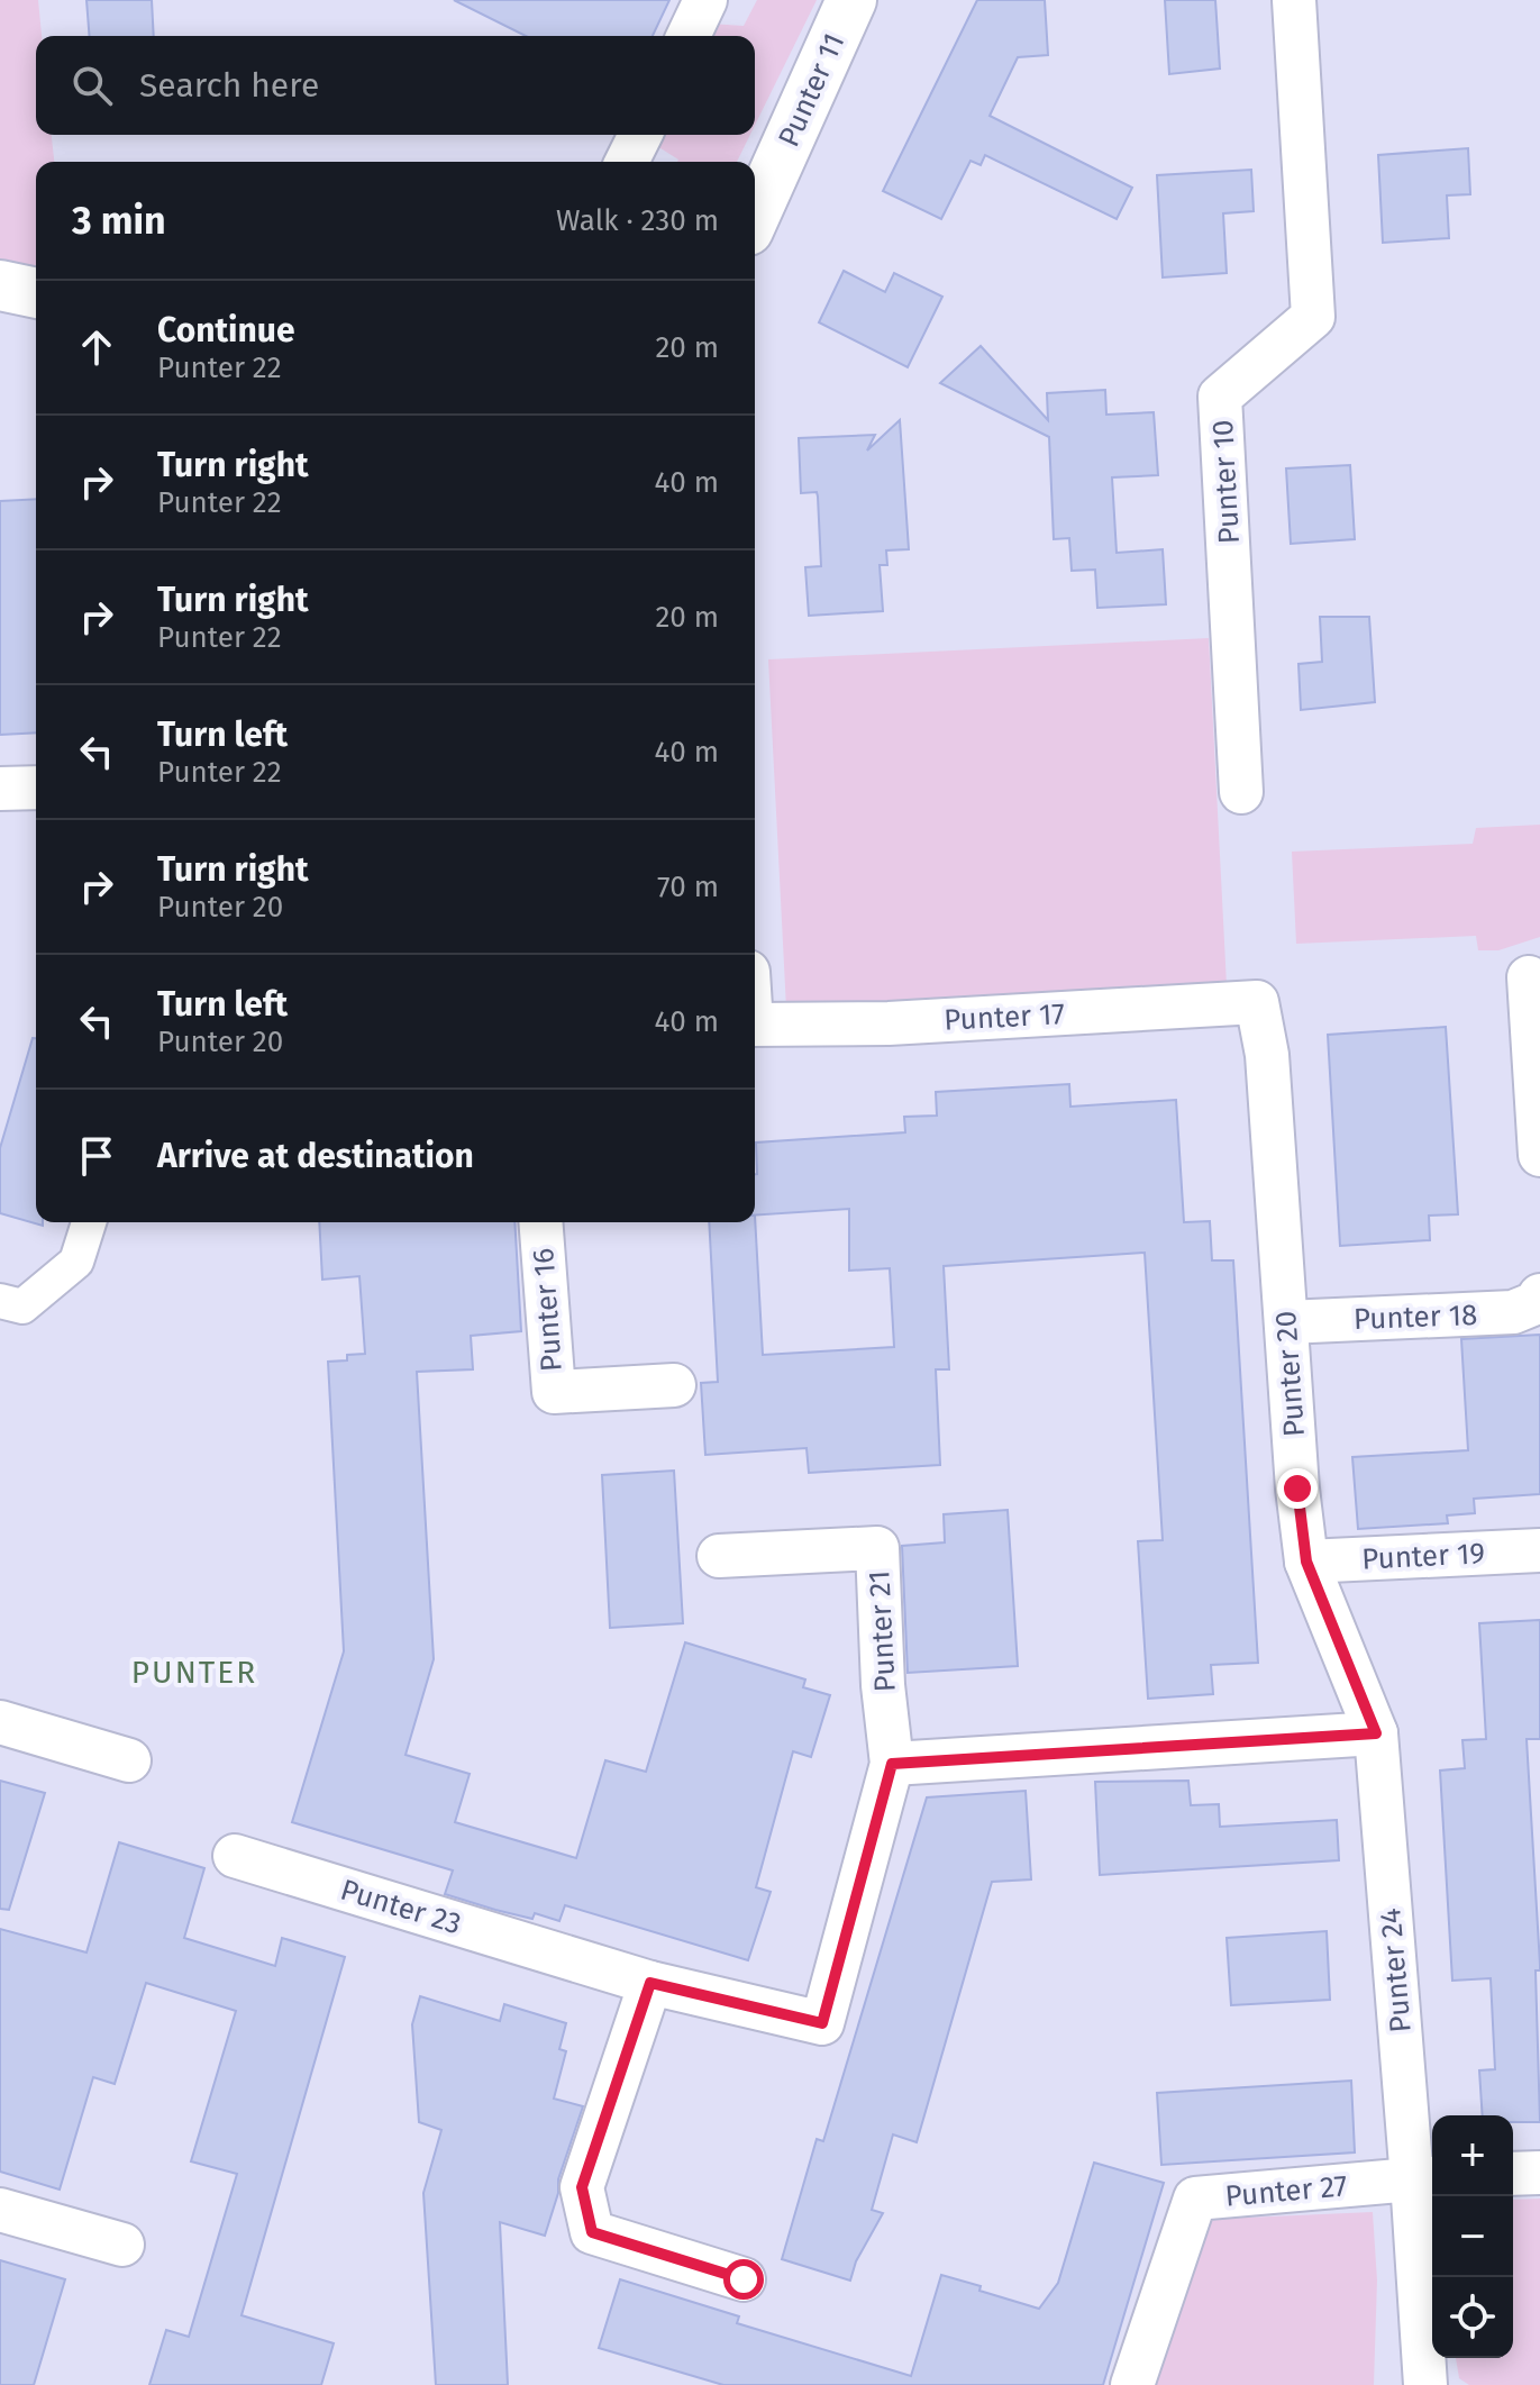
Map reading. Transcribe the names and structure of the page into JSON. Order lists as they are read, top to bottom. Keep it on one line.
{"streets":{"street":["Punter 11","Punter 10","Punter 17","Punter 16","Punter 18","Punter 20","Punter 19","Punter 21","Punter 23","Punter 24","Punter 27"]},"crossings":[["Punter 17","Punter 20"],["Punter 18","Punter 20"],["Punter 20","Punter 19"],["Punter 20","Punter 24"],["Punter 21","Punter 23"],["Punter 24","Punter 27"]],"districts":["PUNTER"],"page":{"search":"Search here","heading":["3 min","Walk · 230 m"],"list":[["Continue","Punter 22","20 m"],["Turn right","Punter 22","40 m"],["Turn right","Punter 22","20 m"],["Turn left","Punter 22","40 m"],["Turn right","Punter 20","70 m"],["Turn left","Punter 20","40 m"],"Arrive at destination"],"map_buttons":["+","−"]}}
